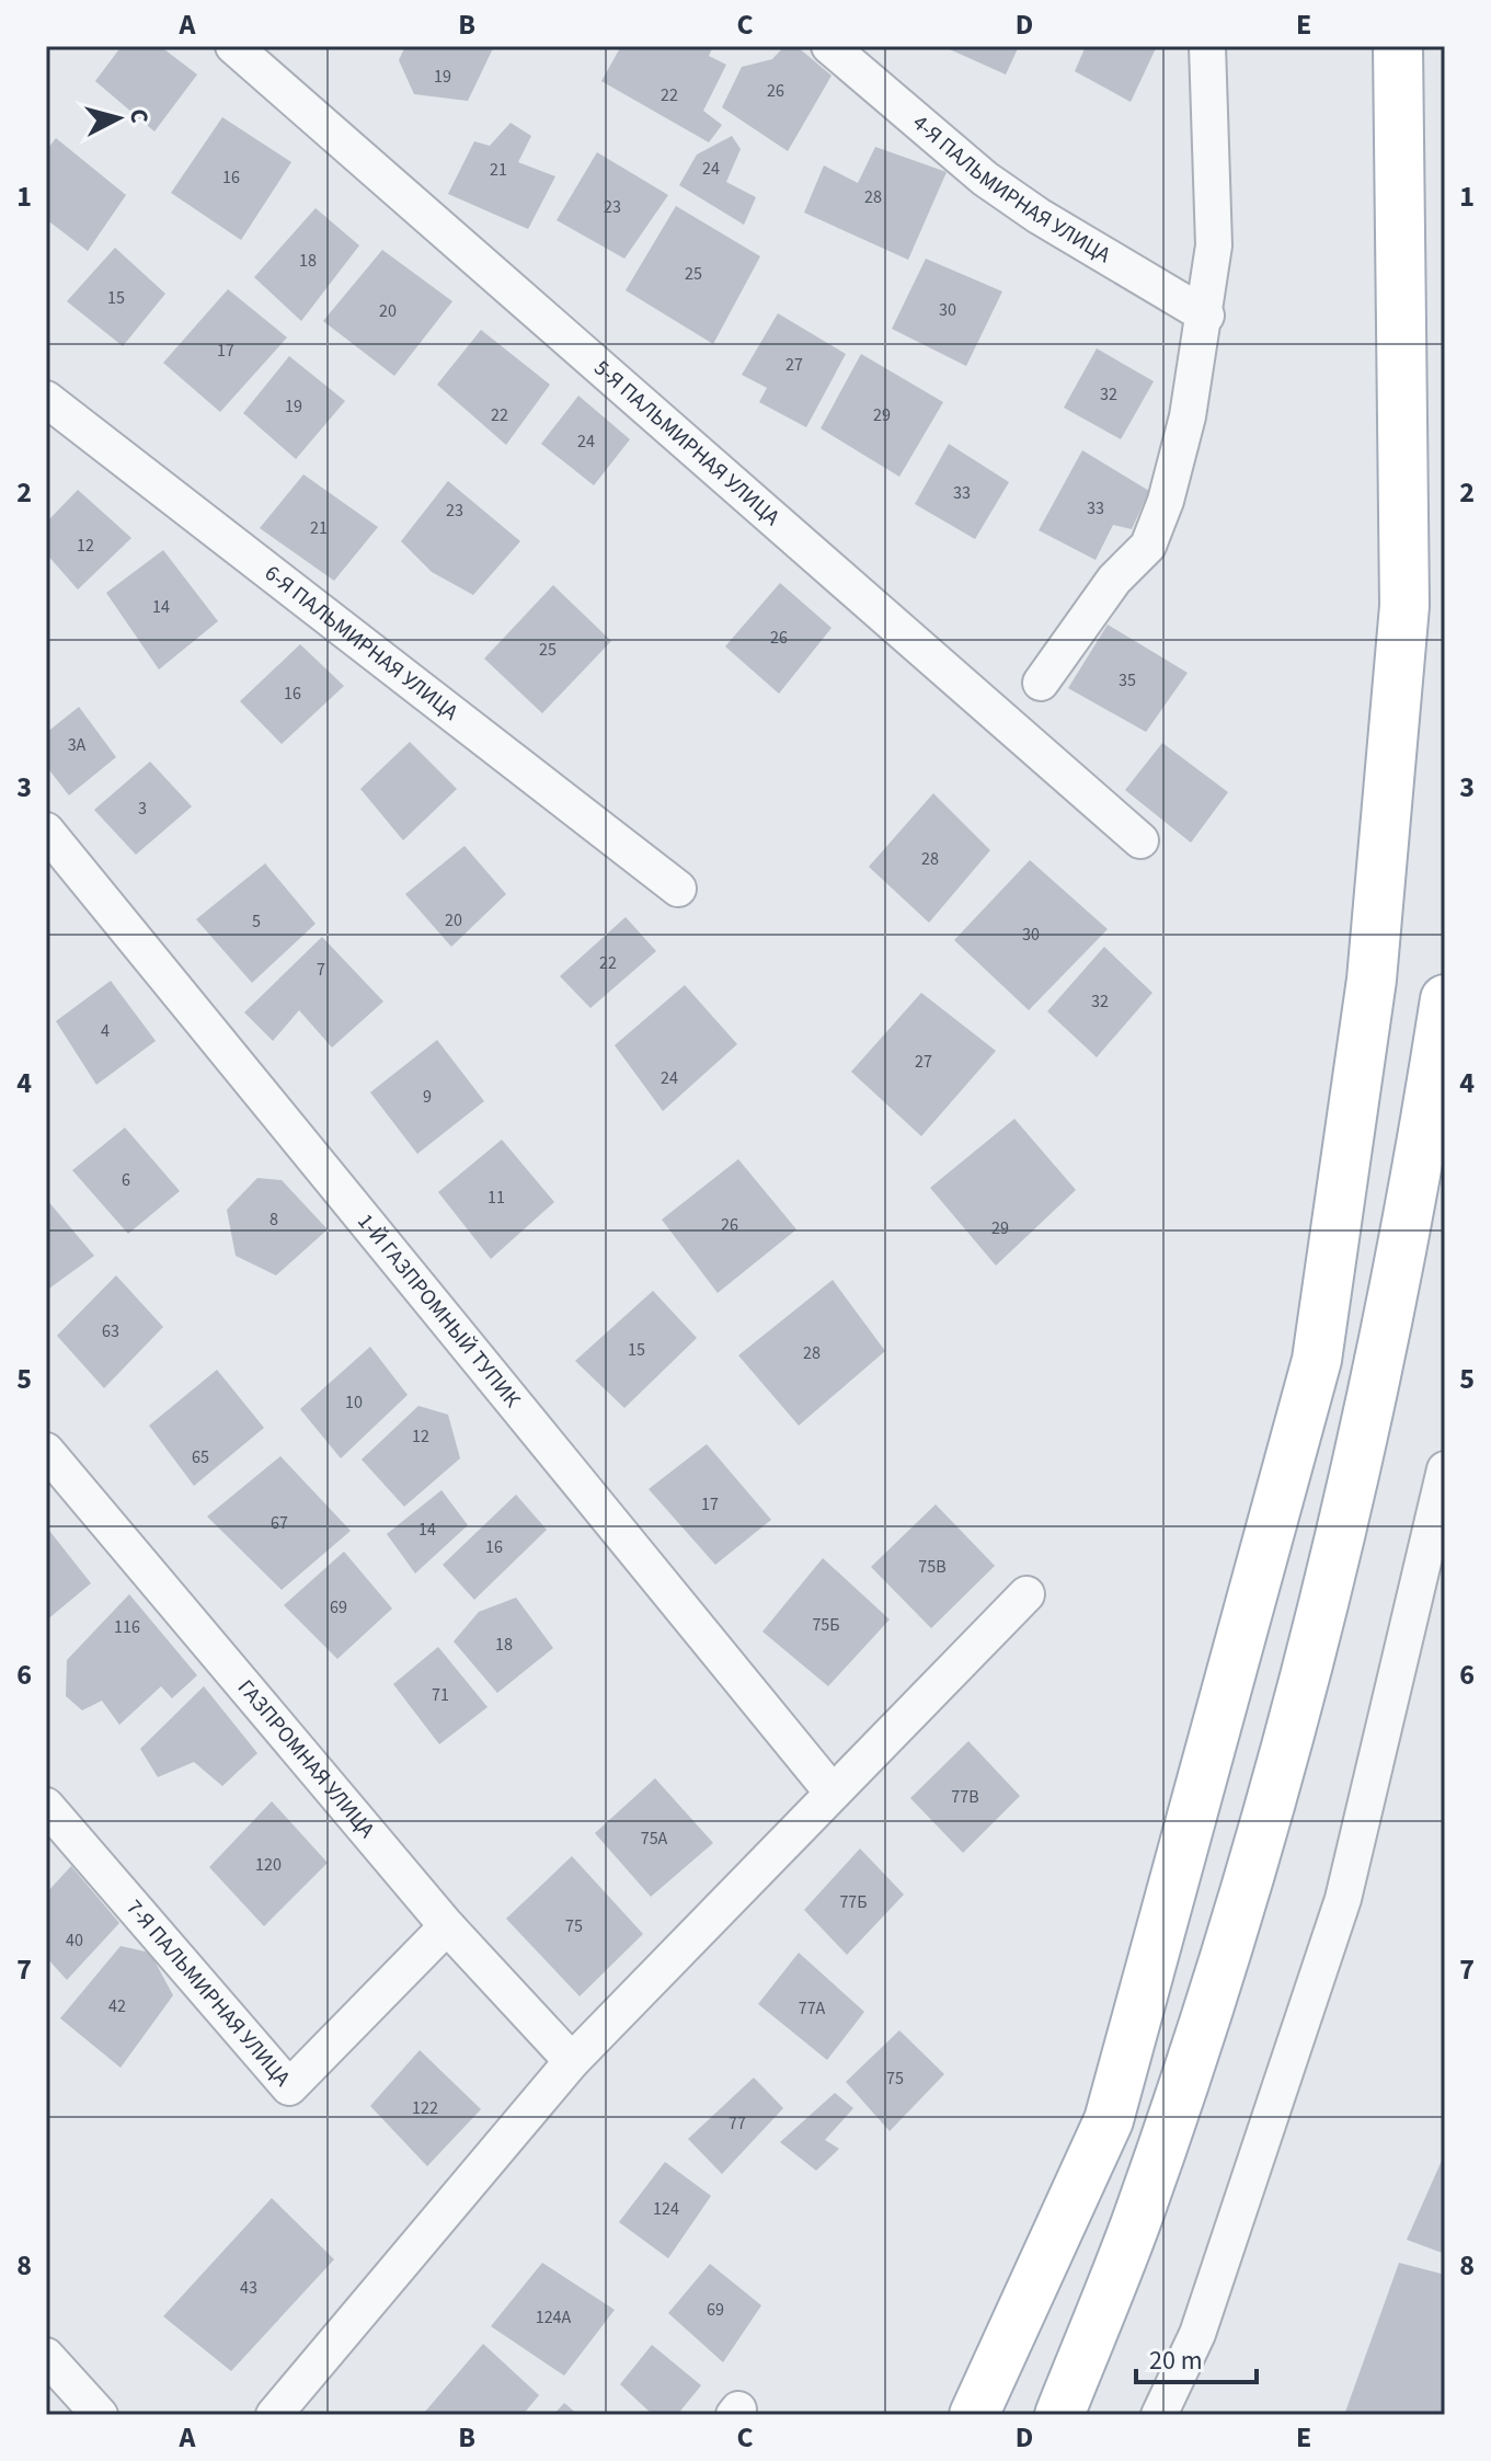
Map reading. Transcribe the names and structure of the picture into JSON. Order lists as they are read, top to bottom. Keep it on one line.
{"streets":{"street":["4-Я ПАЛЬМИРНАЯ УЛИЦА","5-Я ПАЛЬМИРНАЯ УЛИЦА","6-Я ПАЛЬМИРНАЯ УЛИЦА","1-Й ГАЗПРОМНЫЙ ТУПИК","ГАЗПРОМНАЯ УЛИЦА","7-Я ПАЛЬМИРНАЯ УЛИЦА"]},"crossings":[["ГАЗПРОМНАЯ УЛИЦА","7-Я ПАЛЬМИРНАЯ УЛИЦА"]],"house_numbers":["19","26","22","24","21","16","28","23","18","25","15","30","20","17","27","32","19","22","29","24","33","33","23","21","12","14","26","25","35","16","3А","3","28","20","5","30","22","7","32","4","27","24","9","6","11","8","26","29","63","15","28","10","12","65","17","67","14","16","75В","69","75Б","116","18","71","77В","75А","120","77Б","75","40","42","77А","75","122","77","124","43","69","124А"],"scale_bar":"20 m","north":"right","grid":{"columns":["A","B","C","D","E"],"rows":["1","2","3","4","5","6","7","8"]}}
